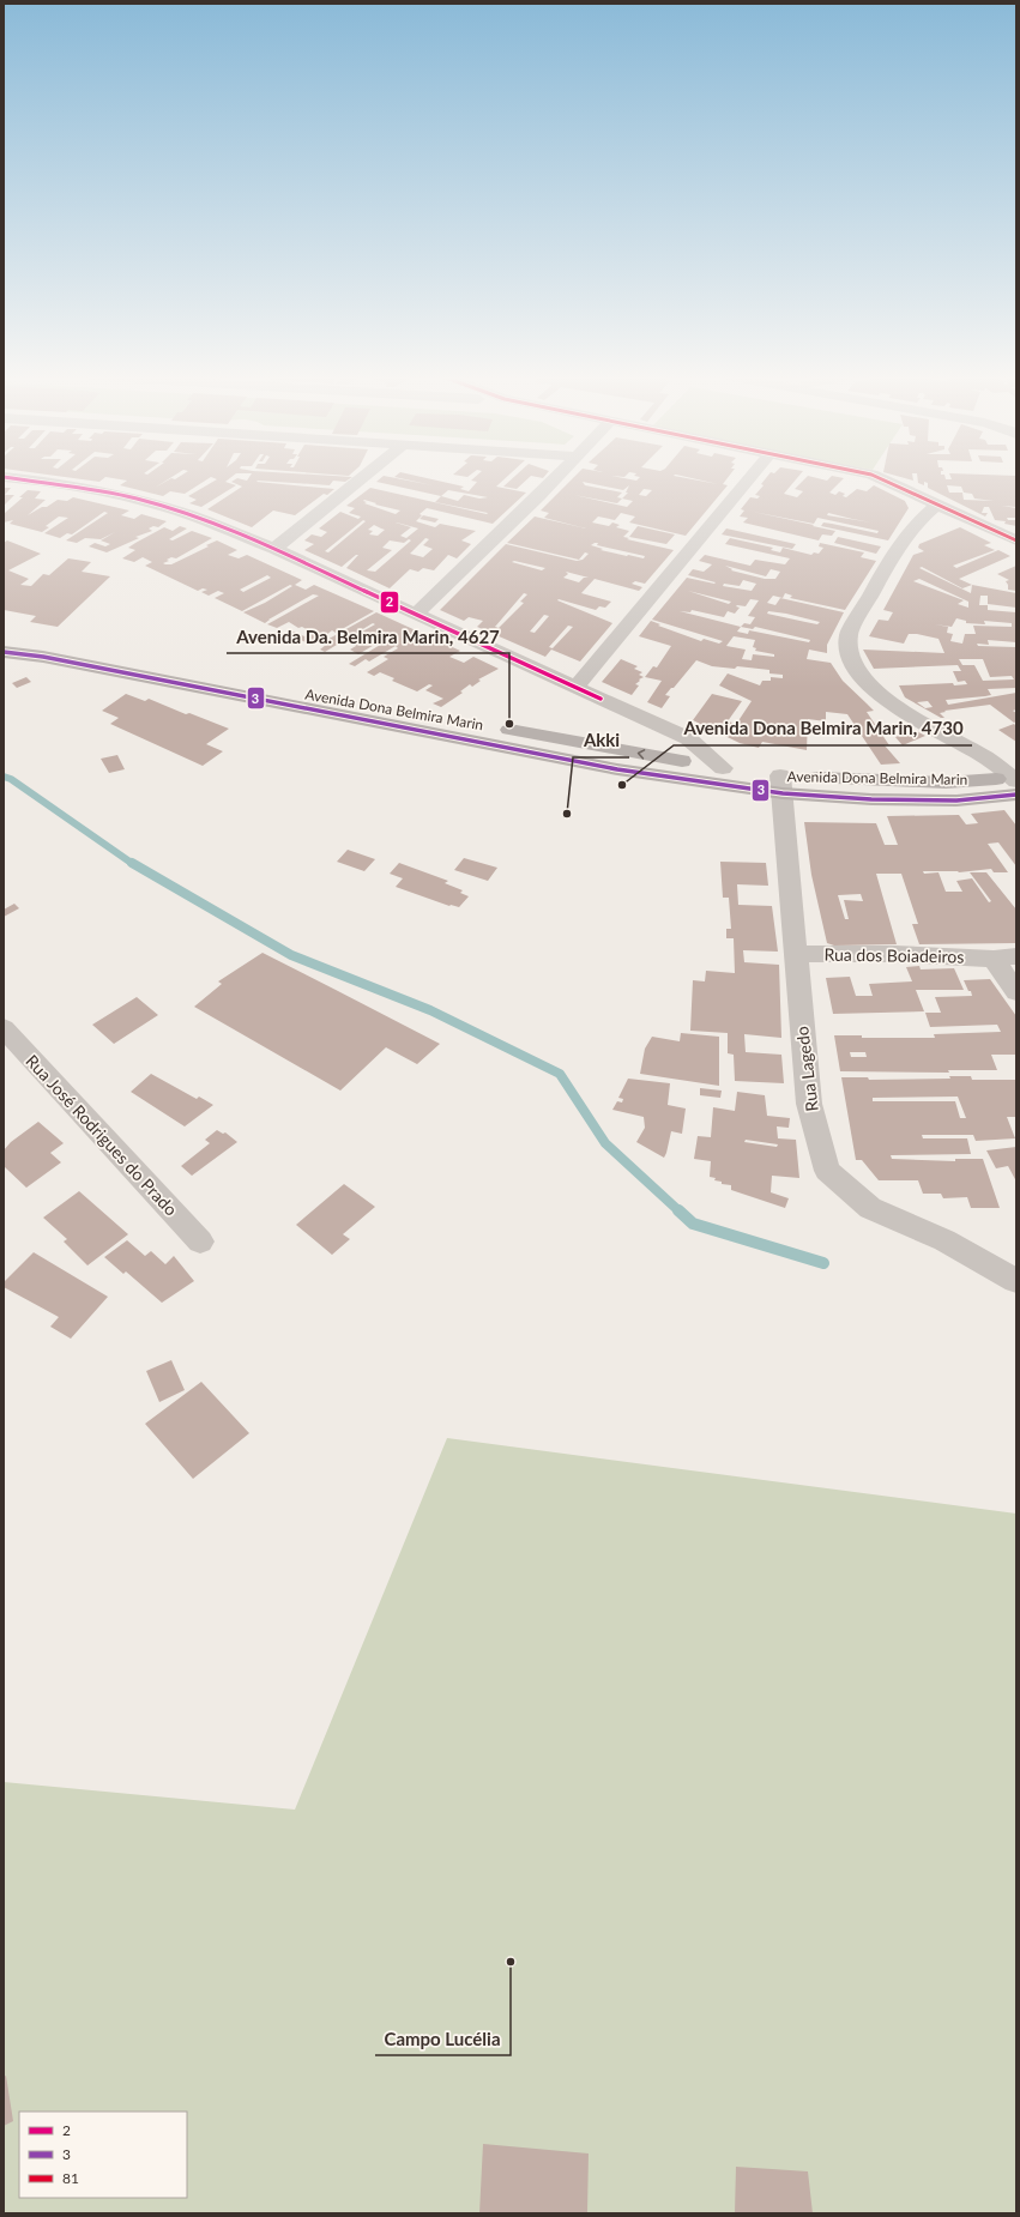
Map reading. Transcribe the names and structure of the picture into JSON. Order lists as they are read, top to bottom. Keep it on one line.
{"streets":{"main road":["Avenida Dona Belmira Marin"],"street":["Rua dos Boiadeiros","Rua Lagedo","Rua José Rodrigues do Prado"]},"crossings":[["Avenida Dona Belmira Marin","Rua Lagedo"],["Rua dos Boiadeiros","Rua Lagedo"]],"places":["Avenida Da. Belmira Marin, 4627","Avenida Dona Belmira Marin, 4730","Akki","Campo Lucélia"],"lines":["transit line 2","transit line 81","transit line 3"],"legend":["2","3","81"]}
